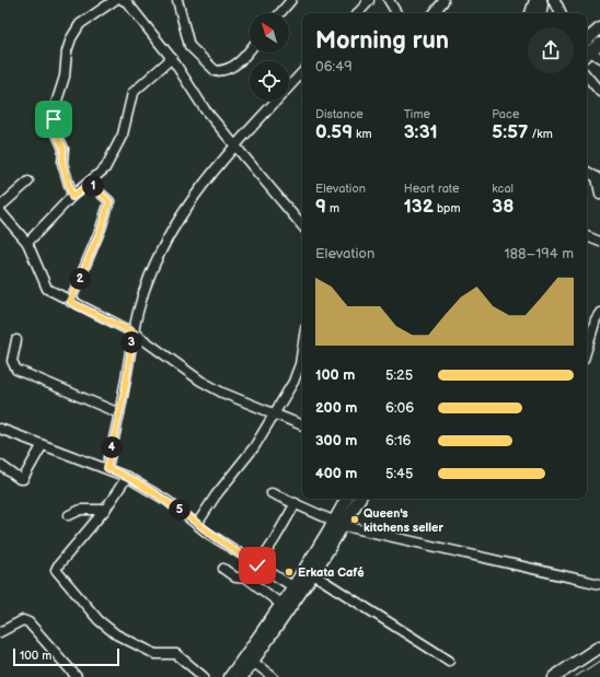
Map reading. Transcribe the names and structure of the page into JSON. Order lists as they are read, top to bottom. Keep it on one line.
{"places":["Queen's kitchens seller","Erkata Café"],"scale_bar":"100 m","north":"top left","page":{"heading":["Morning run","06:49"],"stats":[["Distance","0.59 km"],["Time","3:31"],["Pace","5:57 /km"],["Elevation","9 m"],["Heart rate","132 bpm"],["kcal","38"]],"pins":["1","2","3","4","5"],"chart":["Elevation","188–194 m"],"list":[{"name":"100 m","note":"5:25"},{"name":"200 m","note":"6:06"},{"name":"300 m","note":"6:16"},{"name":"400 m","note":"5:45"}],"scale":"100 m"}}
